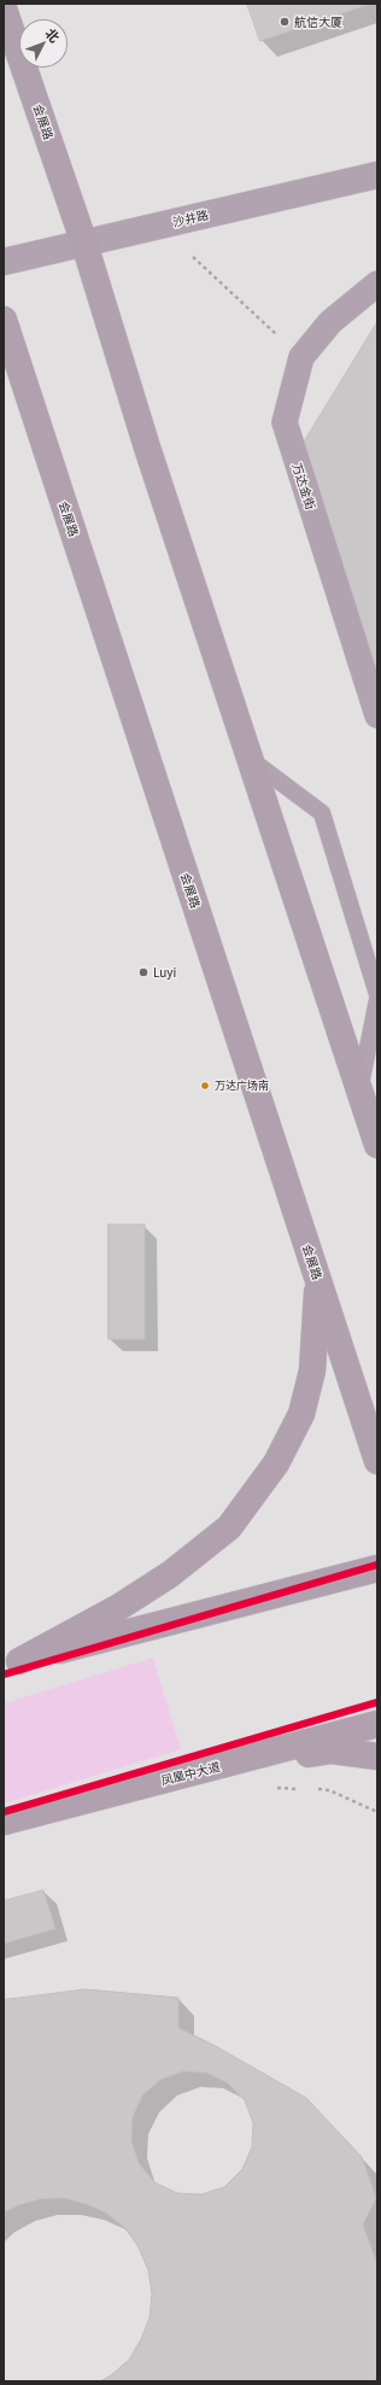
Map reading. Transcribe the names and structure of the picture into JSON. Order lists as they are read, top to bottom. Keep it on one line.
{"streets":{"main road":["会展路","凤凰中大道"],"street":["沙井路","万达金街"]},"crossings":[["会展路","沙井路"]],"places":["航信大厦","Luyi","万达广场南"],"north":"top right"}
